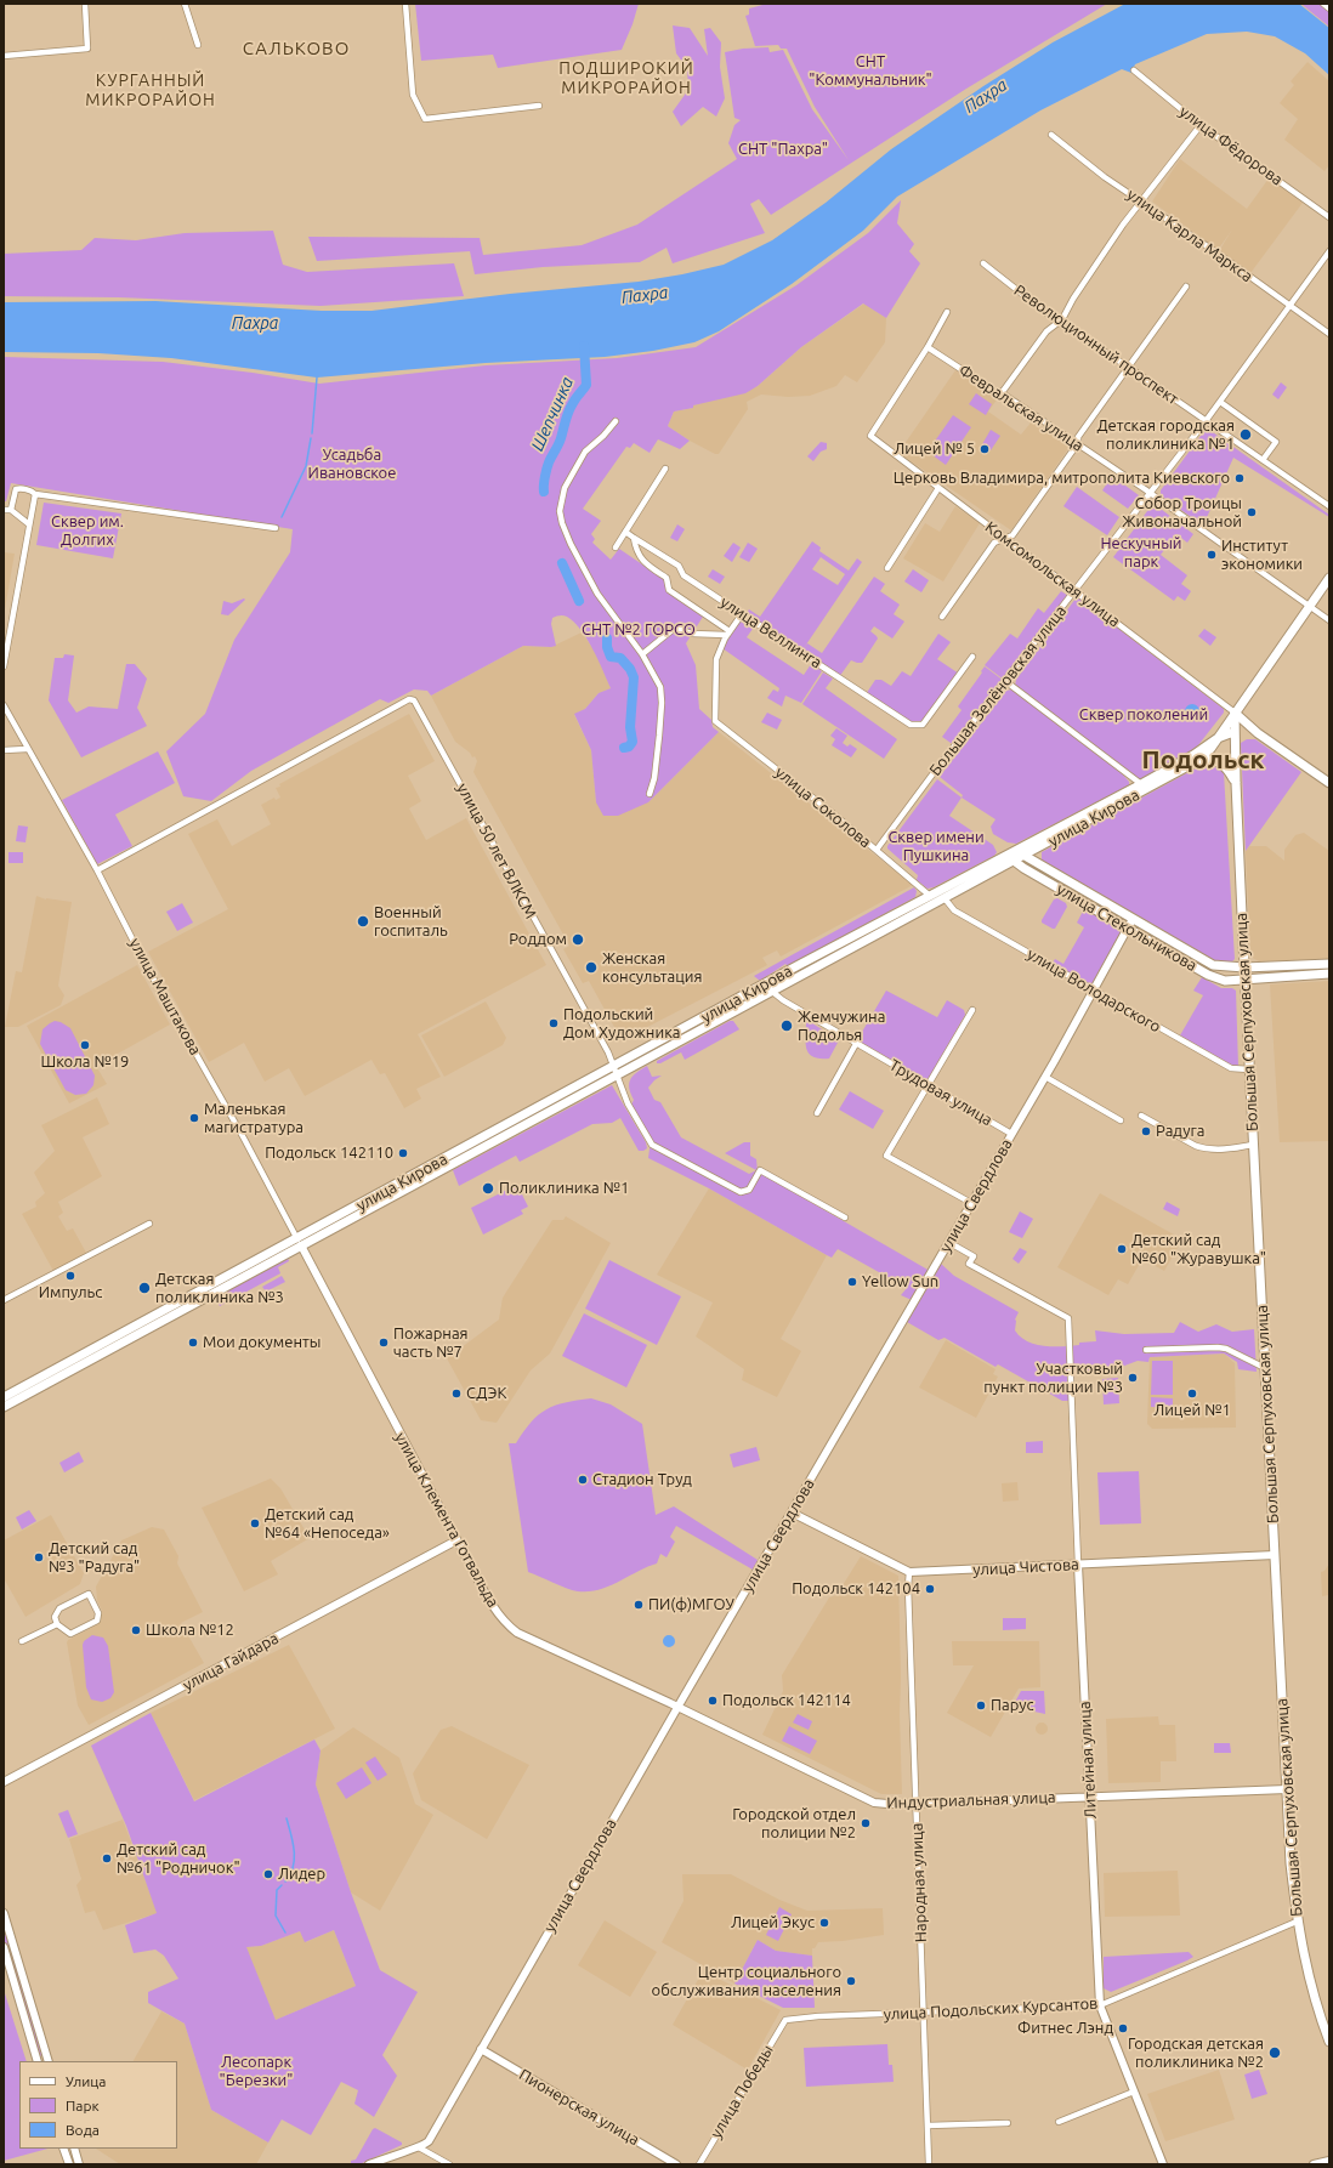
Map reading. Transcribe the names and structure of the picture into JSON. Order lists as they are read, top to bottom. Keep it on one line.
{"streets":{"main road":["улица Кирова","улица Стекольникова","Большая Серпуховская улица"],"street":["улица Фёдорова","улица Карла Маркса","Революционный проспект","Февральская улица","Комсомольская улица","улица Веллинга","Большая Зелёновская улица","улица Соколова","улица 50 лет ВЛКСМ","улица Володарского","улица Маштакова","Трудовая улица","улица Свердлова","улица Клемента Готвальда","улица Чистова","улица Гайдара","Литейная улица","Индустриальная улица","Народная улица","улица Подольских Курсантов","улица Победы","Пионерская улица"]},"crossings":[["улица Карла Маркса","Большая Зелёновская улица"],["Революционный проспект","Большая Зелёновская улица"],["Февральская улица","Комсомольская улица"],["Февральская улица","Большая Зелёновская улица"],["Комсомольская улица","Большая Зелёновская улица"],["Комсомольская улица","Большая Серпуховская улица"],["Большая Зелёновская улица","улица Соколова"],["улица Соколова","улица Кирова"],["улица Соколова","улица Володарского"],["улица Кирова","улица 50 лет ВЛКСМ"],["улица Кирова","улица Стекольникова"],["улица Кирова","улица Володарского"],["улица Кирова","улица Маштакова"],["улица Кирова","Трудовая улица"],["улица Кирова","улица Клемента Готвальда"],["улица 50 лет ВЛКСМ","улица Маштакова"],["улица Стекольникова","Большая Серпуховская улица"],["улица Стекольникова","улица Свердлова"],["улица Володарского","Большая Серпуховская улица"],["улица Володарского","улица Свердлова"],["улица Маштакова","улица Клемента Готвальда"],["Большая Серпуховская улица","улица Чистова"],["Большая Серпуховская улица","Индустриальная улица"],["Большая Серпуховская улица","улица Подольских Курсантов"],["Трудовая улица","улица Свердлова"],["улица Свердлова","улица Клемента Готвальда"],["улица Свердлова","улица Чистова"],["улица Свердлова","Литейная улица"],["улица Свердлова","Индустриальная улица"],["улица Свердлова","Пионерская улица"],["улица Клемента Готвальда","улица Гайдара"],["улица Клемента Готвальда","Индустриальная улица"],["улица Чистова","Литейная улица"],["улица Чистова","Народная улица"],["Литейная улица","Индустриальная улица"],["Литейная улица","улица Подольских Курсантов"],["Индустриальная улица","Народная улица"],["Народная улица","улица Подольских Курсантов"],["улица Подольских Курсантов","улица Победы"]],"districts":["САЛЬКОВО","ПОДШИРОКИЙ МИКРОРАЙОН","КУРГАННЫЙ МИКРОРАЙОН","Подольск"],"water":["Пахра","Шепчинка"],"parks":["СНТ \"Коммунальник\"","СНТ \"Пахра\"","Усадьба Ивановское","Сквер им. Долгих","Нескучный парк","СНТ №2 ГОРСО","Сквер поколений","Сквер имени Пушкина","Лесопарк \"Березки\""],"places":["Детская городская поликлиника №1","Лицей № 5","Церковь Владимира, митрополита Киевского","Собор Троицы Живоначальной","Институт экономики","Военный госпиталь","Роддом","Женская консультация","Подольский Дом Художника","Жемчужина Подолья","Школа №19","Маленькая магистратура","Радуга","Подольск 142110","Поликлиника №1","Детский сад №60 \"Журавушка\"","Импульс","Yellow Sun","Детская поликлиника №3","Мои документы","Пожарная часть №7","Участковый пункт полиции №3","СДЭК","Лицей №1","Стадион Труд","Детский сад №64 «Непоседа»","Детский сад №3 \"Радуга\"","Подольск 142104","ПИ(ф)МГОУ","Школа №12","Подольск 142114","Парус","Городской отдел полиции №2","Детский сад №61 \"Родничок\"","Лидер","Лицей Экус","Центр социального обслуживания населения","Фитнес Лэнд","Городская детская поликлиника №2"],"legend":["Улица","Парк","Вода"]}
